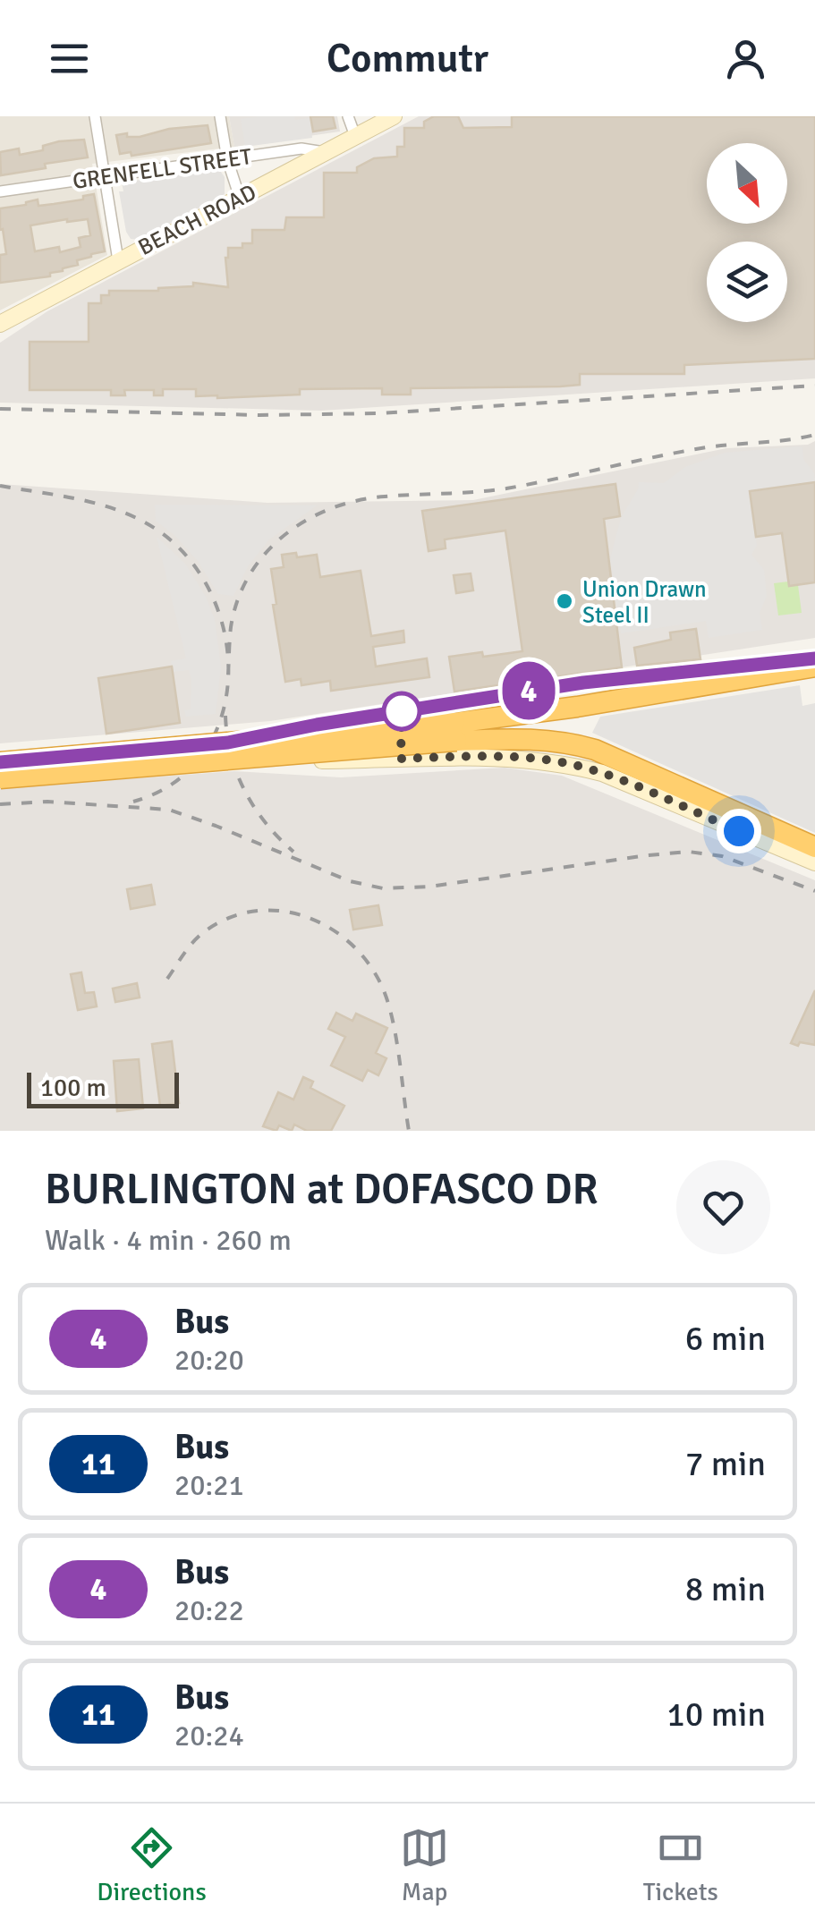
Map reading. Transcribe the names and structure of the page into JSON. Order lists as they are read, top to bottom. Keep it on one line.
{"streets":{"main road":["BEACH ROAD"],"street":["GRENFELL STREET"]},"crossings":[["GRENFELL STREET","BEACH ROAD"]],"places":["Union Drawn Steel II"],"lines":["bus line 4"],"scale_bar":"100 m","north":"bottom right","page":{"header":"Commutr","on_map":"4","scale":"100 m","heading":["BURLINGTON at DOFASCO DR","Walk · 4 min · 260 m"],"list":[{"mark":"4","name":"Bus","note":"20:20","value":"6 min"},{"mark":"11","name":"Bus","note":"20:21","value":"7 min"},{"mark":"4","name":"Bus","note":"20:22","value":"8 min"},{"mark":"11","name":"Bus","note":"20:24","value":"10 min"}],"tabs":["Directions","Map","Tickets"]}}
